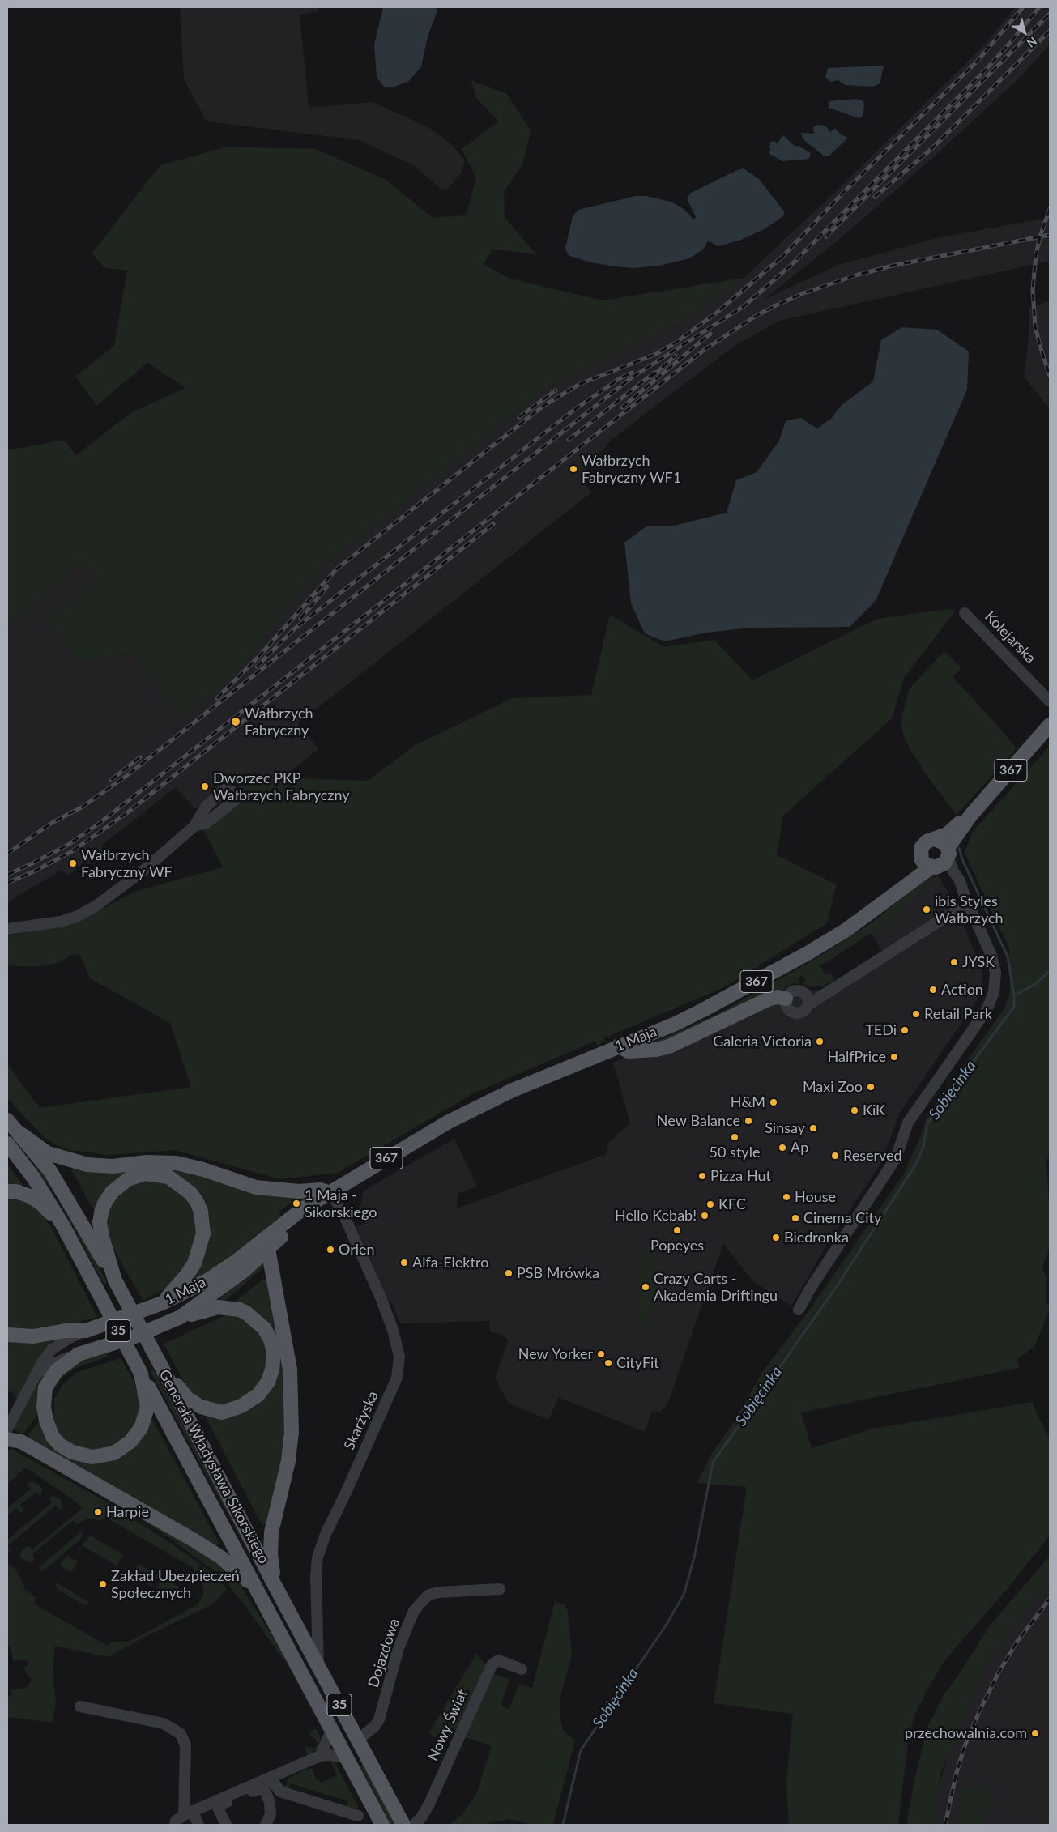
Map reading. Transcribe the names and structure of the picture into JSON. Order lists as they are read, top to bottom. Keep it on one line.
{"streets":{"main road":["367","1 Maja","35","Generała Władysława Sikorskiego"],"street":["Kolejarska","Skarżyska","Dojazdowa","Nowy Świat"]},"crossings":[["367","1 Maja"],["1 Maja","Skarżyska"],["Skarżyska","Generała Władysława Sikorskiego"],["Generała Władysława Sikorskiego","Dojazdowa"]],"water":["Sobięcinka"],"places":["Wałbrzych Fabryczny WF1","Wałbrzych Fabryczny","Dworzec PKP Wałbrzych Fabryczny","Wałbrzych Fabryczny WF","ibis Styles Wałbrzych","JYSK","Action","Retail Park","TEDi","Galeria Victoria","HalfPrice","Maxi Zoo","H&M","KiK","New Balance","Sinsay","50 style","Ap","Reserved","Pizza Hut","House","1 Maja - Sikorskiego","KFC","Hello Kebab!","Cinema City","Popeyes","Biedronka","Orlen","Alfa-Elektro","PSB Mrówka","Crazy Carts - Akademia Driftingu","New Yorker","CityFit","Harpie","Zakład Ubezpieczeń Społecznych","przechowalnia.com"],"north":"bottom right"}
